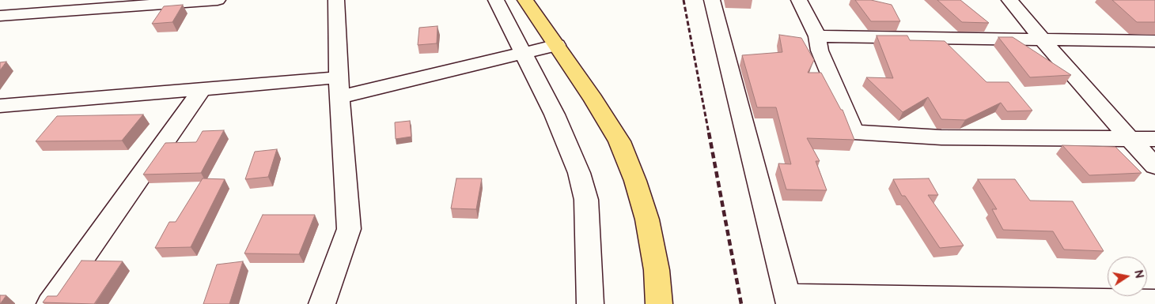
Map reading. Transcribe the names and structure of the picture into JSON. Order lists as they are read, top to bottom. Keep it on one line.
{"north":"right"}
